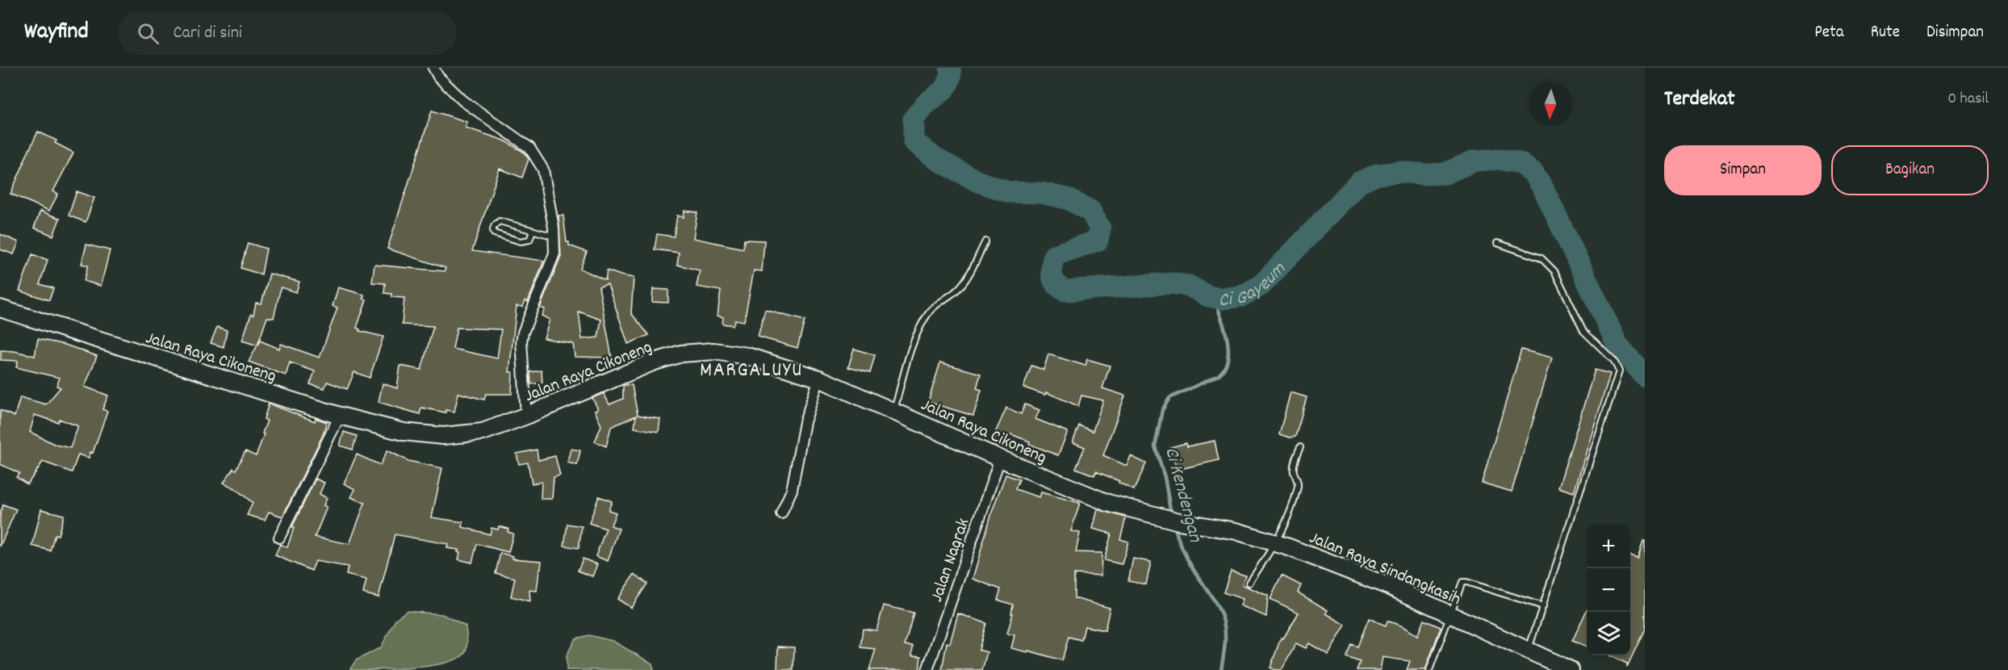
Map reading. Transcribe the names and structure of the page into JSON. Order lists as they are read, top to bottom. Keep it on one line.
{"streets":{"highway":["Jalan Raya Cikoneng","Jalan Raya Sindangkasih"],"street":["Jalan Nagrak"]},"crossings":[["Jalan Raya Cikoneng","Jalan Nagrak"],["Jalan Raya Cikoneng","Jalan Raya Sindangkasih"]],"districts":["MARGALUYU"],"water":["Ci Gayeum","Ci Kendengan"],"north":"bottom","page":{"header":"Wayfind","search":"Cari di sini","nav":["Peta","Rute","Disimpan"],"heading":["Terdekat","0 hasil"],"buttons":["Simpan","Bagikan"],"map_buttons":["+","−"]}}
